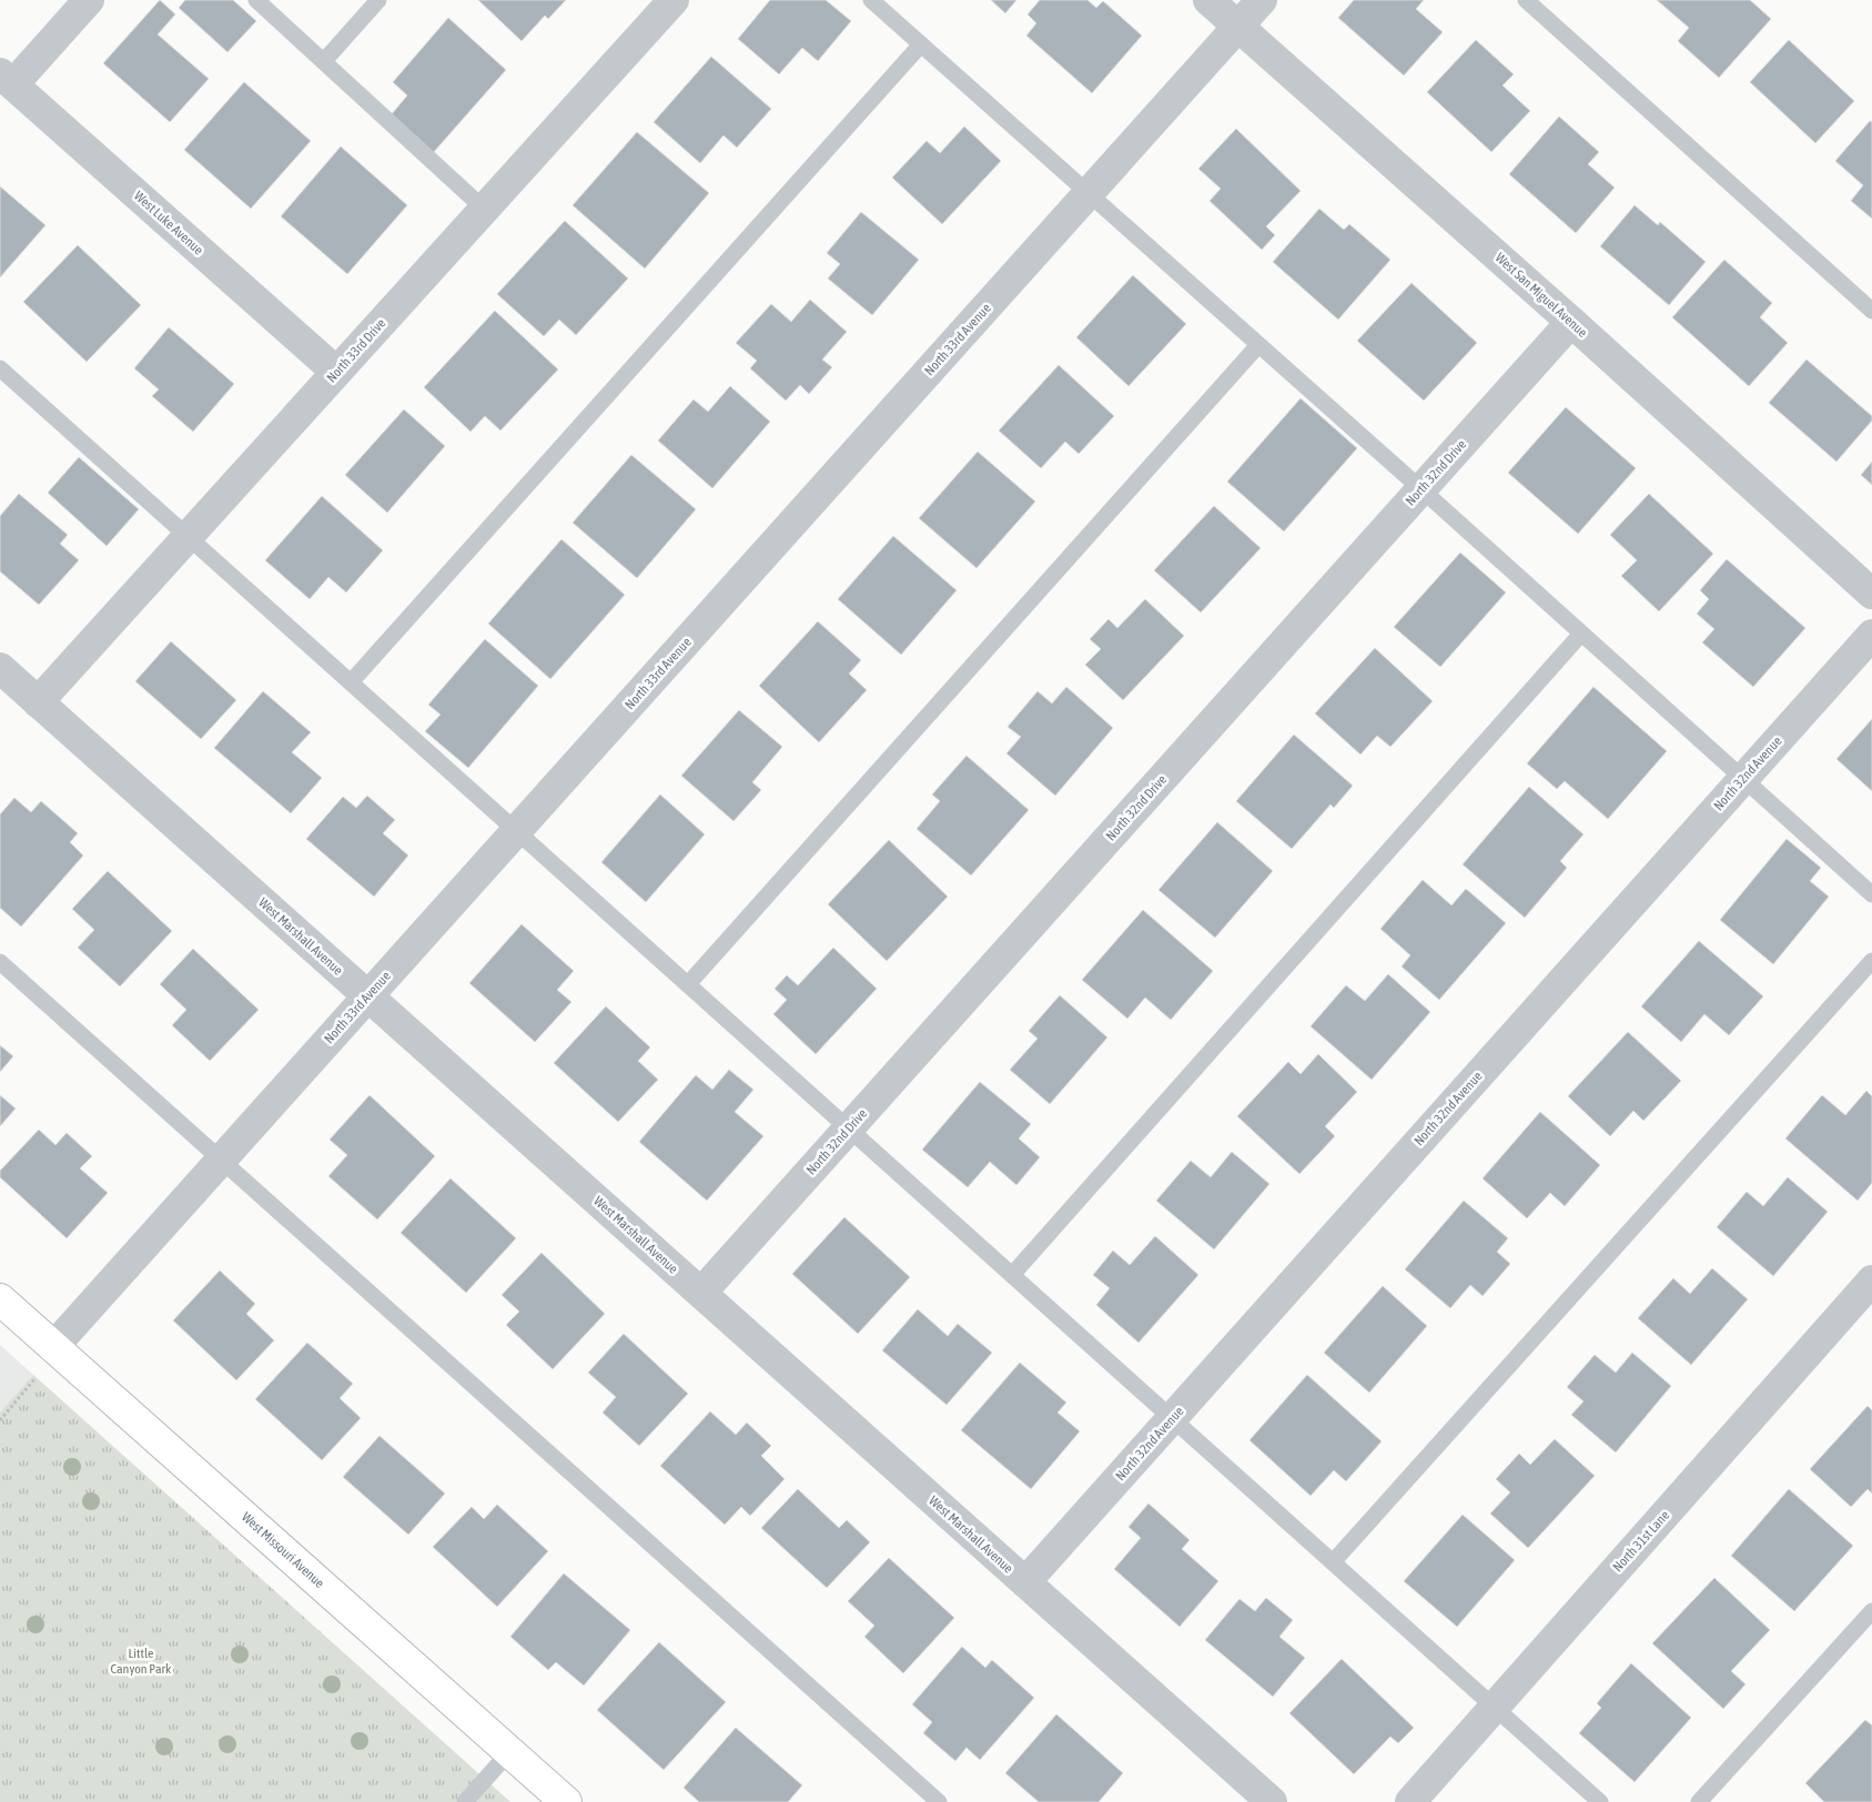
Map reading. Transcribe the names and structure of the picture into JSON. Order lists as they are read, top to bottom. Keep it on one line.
{"streets":{"street":["West Luke Avenue","West San Miguel Avenue","North 33rd Avenue","North 33rd Drive","North 32nd Drive","North 32nd Avenue","West Marshall Avenue","North 31st Lane","West Missouri Avenue"]},"crossings":[["West Luke Avenue","North 33rd Drive"],["West San Miguel Avenue","North 33rd Avenue"],["West San Miguel Avenue","North 32nd Drive"],["North 33rd Avenue","West Marshall Avenue"],["North 33rd Avenue","West Missouri Avenue"],["North 33rd Drive","West Marshall Avenue"],["North 32nd Drive","West Marshall Avenue"],["North 32nd Avenue","West Marshall Avenue"]],"parks":["Little Canyon Park"]}
